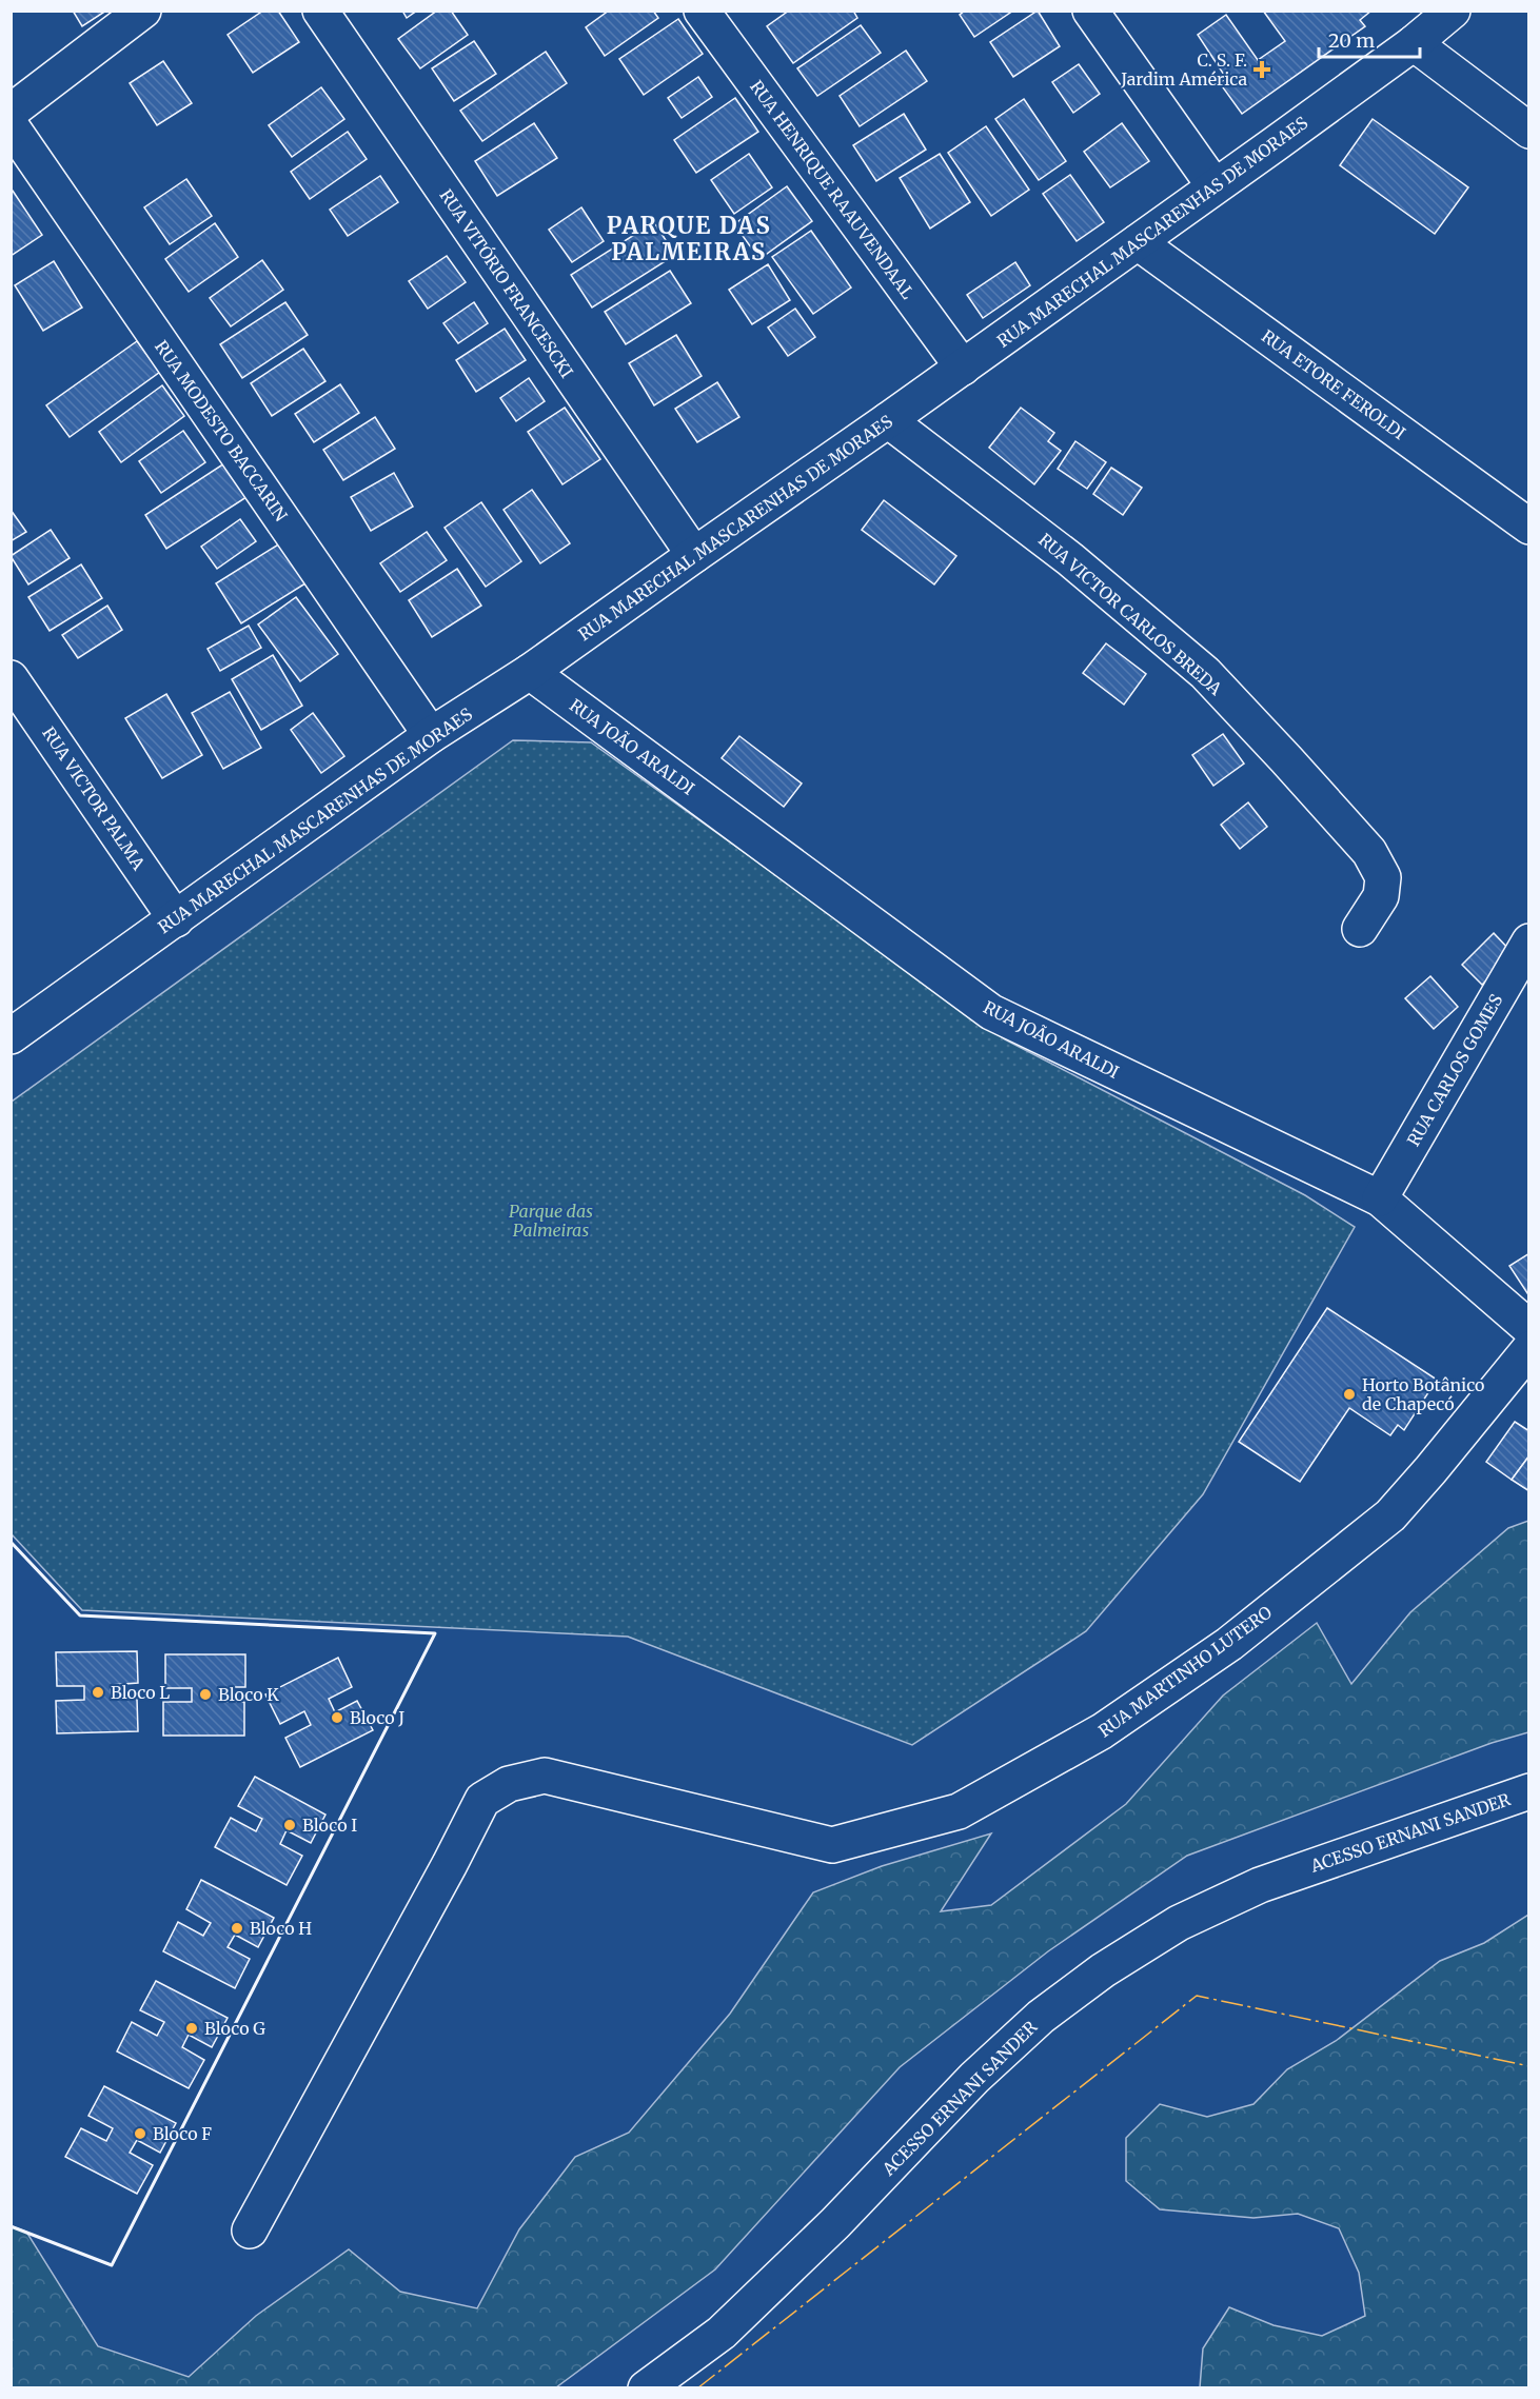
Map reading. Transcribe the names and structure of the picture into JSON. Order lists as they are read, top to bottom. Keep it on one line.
{"streets":{"main road":["RUA HENRIQUE RAAUVENDAAL","RUA MARECHAL MASCARENHAS DE MORAES","RUA VITÓRIO FRANCESCKI","RUA ETORE FEROLDI","RUA MODESTO BACCARIN","RUA VICTOR CARLOS BREDA","RUA JOÃO ARALDI","RUA VICTOR PALMA","RUA CARLOS GOMES","RUA MARTINHO LUTERO","ACESSO ERNANI SANDER"]},"crossings":[["RUA HENRIQUE RAAUVENDAAL","RUA MARECHAL MASCARENHAS DE MORAES"],["RUA MARECHAL MASCARENHAS DE MORAES","RUA VITÓRIO FRANCESCKI"],["RUA MARECHAL MASCARENHAS DE MORAES","RUA ETORE FEROLDI"],["RUA MARECHAL MASCARENHAS DE MORAES","RUA MODESTO BACCARIN"],["RUA MARECHAL MASCARENHAS DE MORAES","RUA VICTOR CARLOS BREDA"],["RUA MARECHAL MASCARENHAS DE MORAES","RUA JOÃO ARALDI"],["RUA MARECHAL MASCARENHAS DE MORAES","RUA VICTOR PALMA"],["RUA JOÃO ARALDI","RUA CARLOS GOMES"]],"districts":["PARQUE DAS PALMEIRAS"],"parks":["Parque das Palmeiras"],"places":{"health":["C. S. F. Jardim América"],"other":["Horto Botânico de Chapecó","Bloco L","Bloco K","Bloco J","Bloco I","Bloco H","Bloco G","Bloco F"]},"scale_bar":"20 m"}
